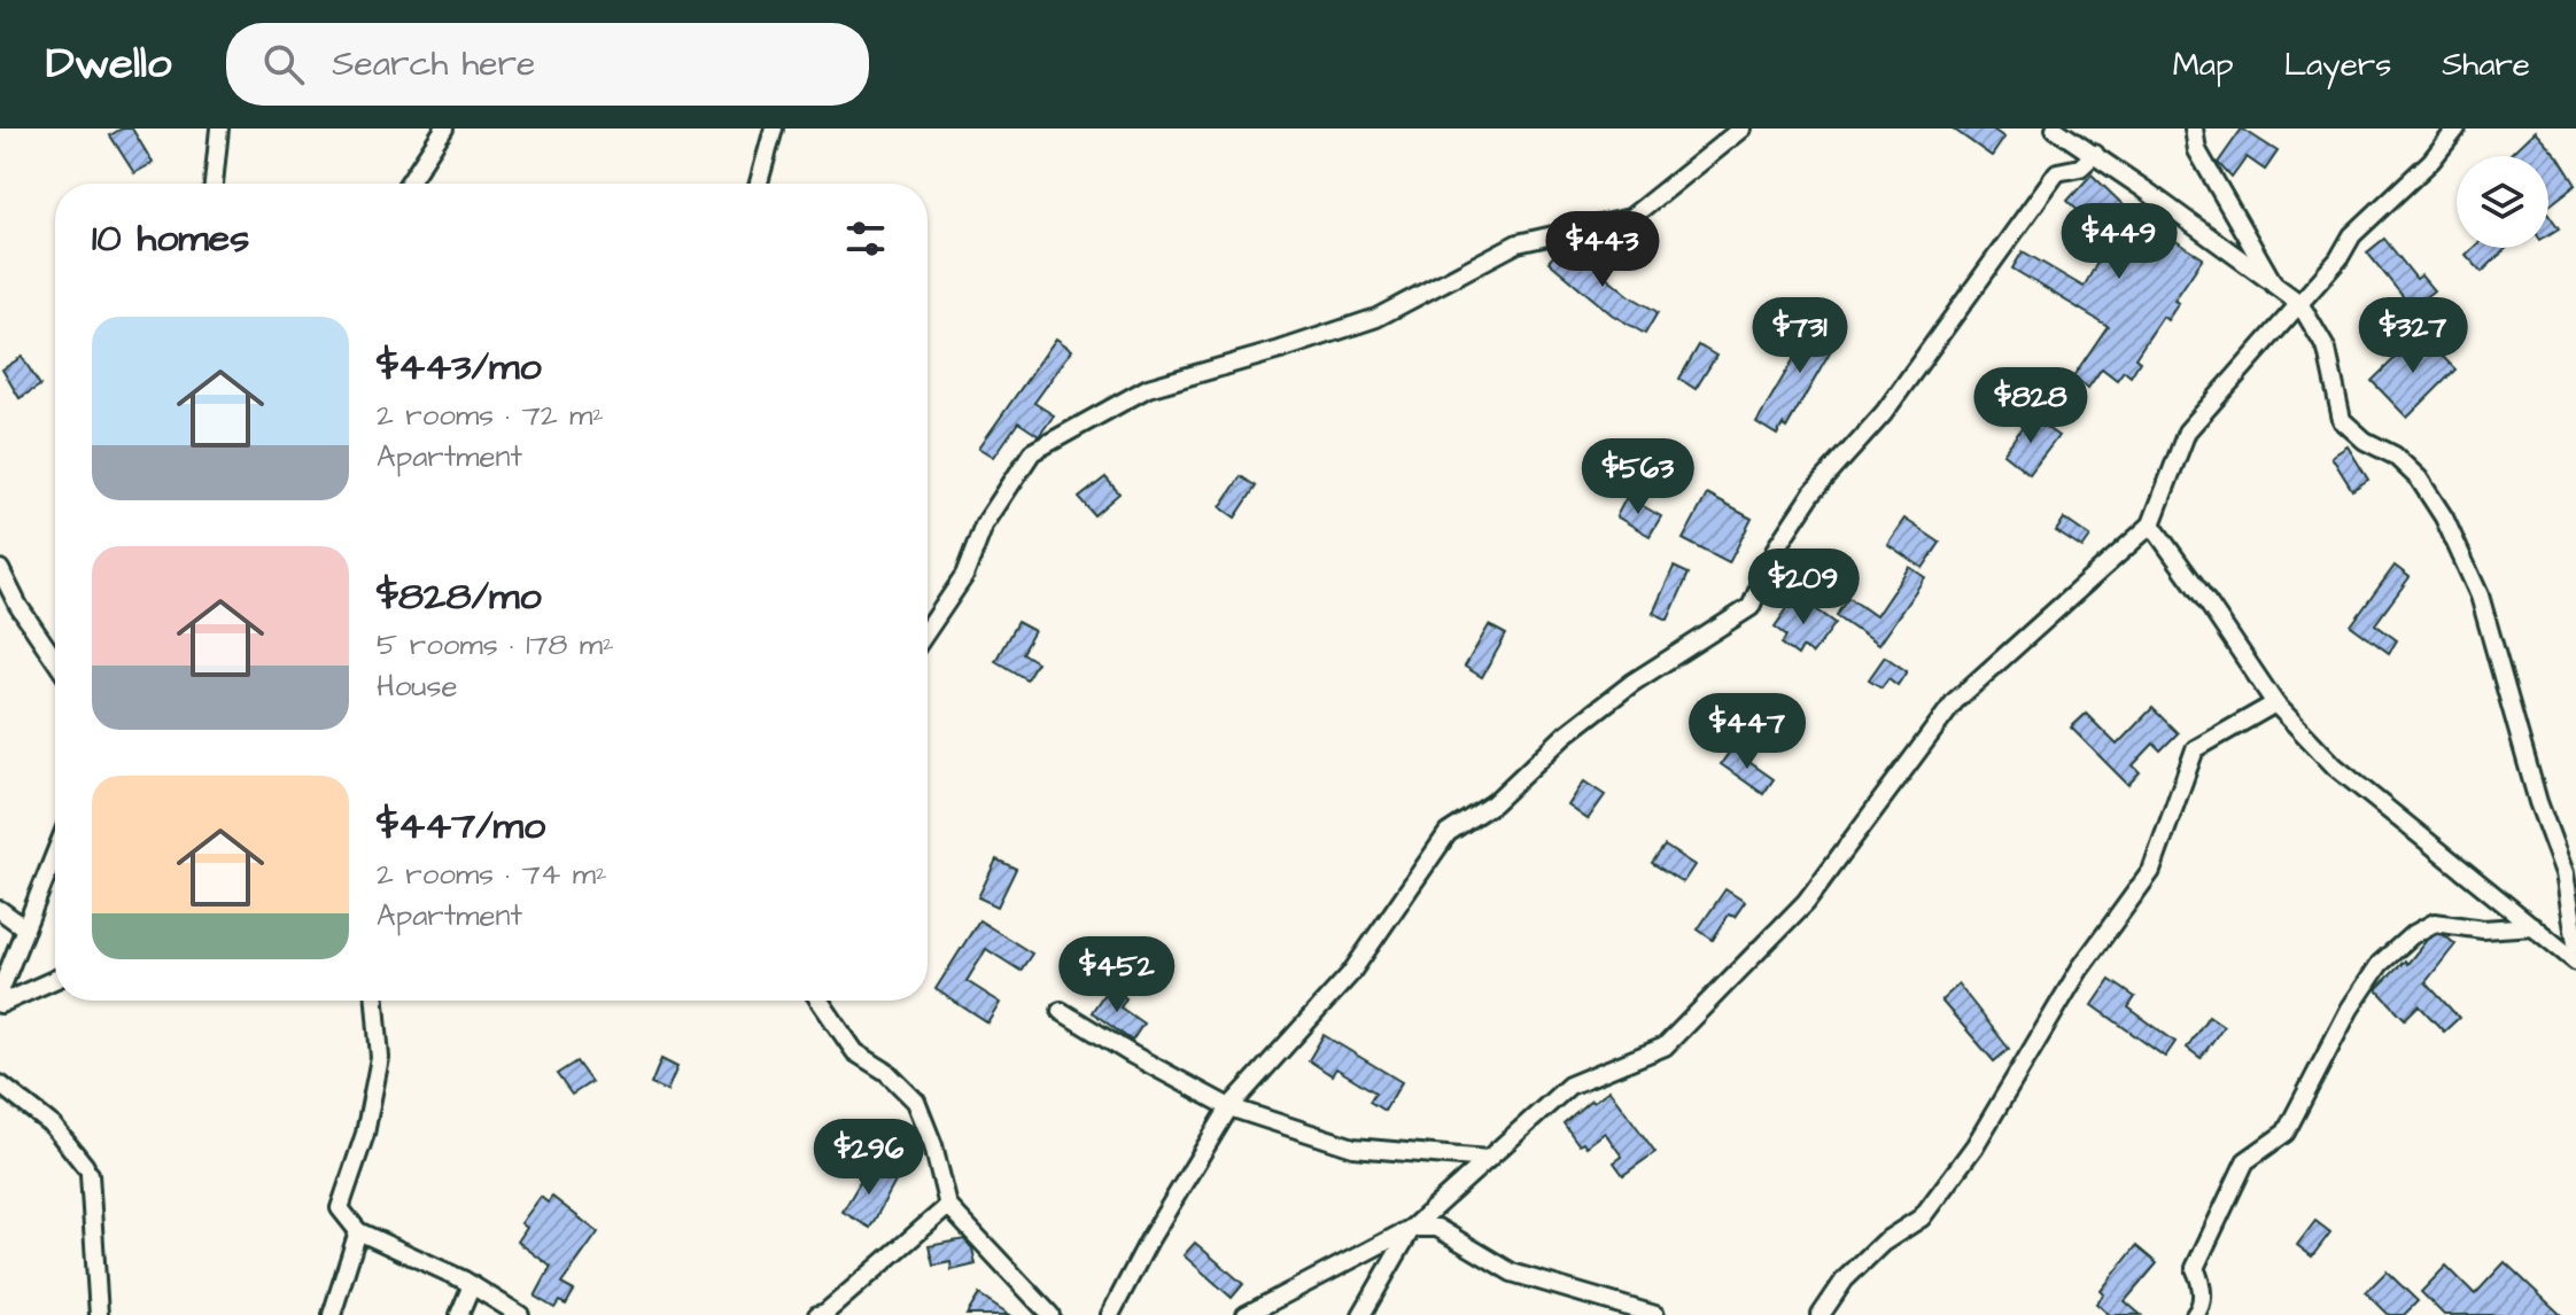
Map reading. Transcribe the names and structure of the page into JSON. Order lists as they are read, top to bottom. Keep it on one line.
{"page":{"header":"Dwello","search":"Search here","nav":["Map","Layers","Share"],"heading":"10 homes","price":["$449","$443","$731","$327","$828","$563","$209","$447","$452","$296"],"list":[{"name":"$443/mo","note":"2 rooms · 72 m² · Apartment"},{"name":"$828/mo","note":"5 rooms · 178 m² · House"},{"name":"$447/mo","note":"2 rooms · 74 m² · Apartment"}]}}
